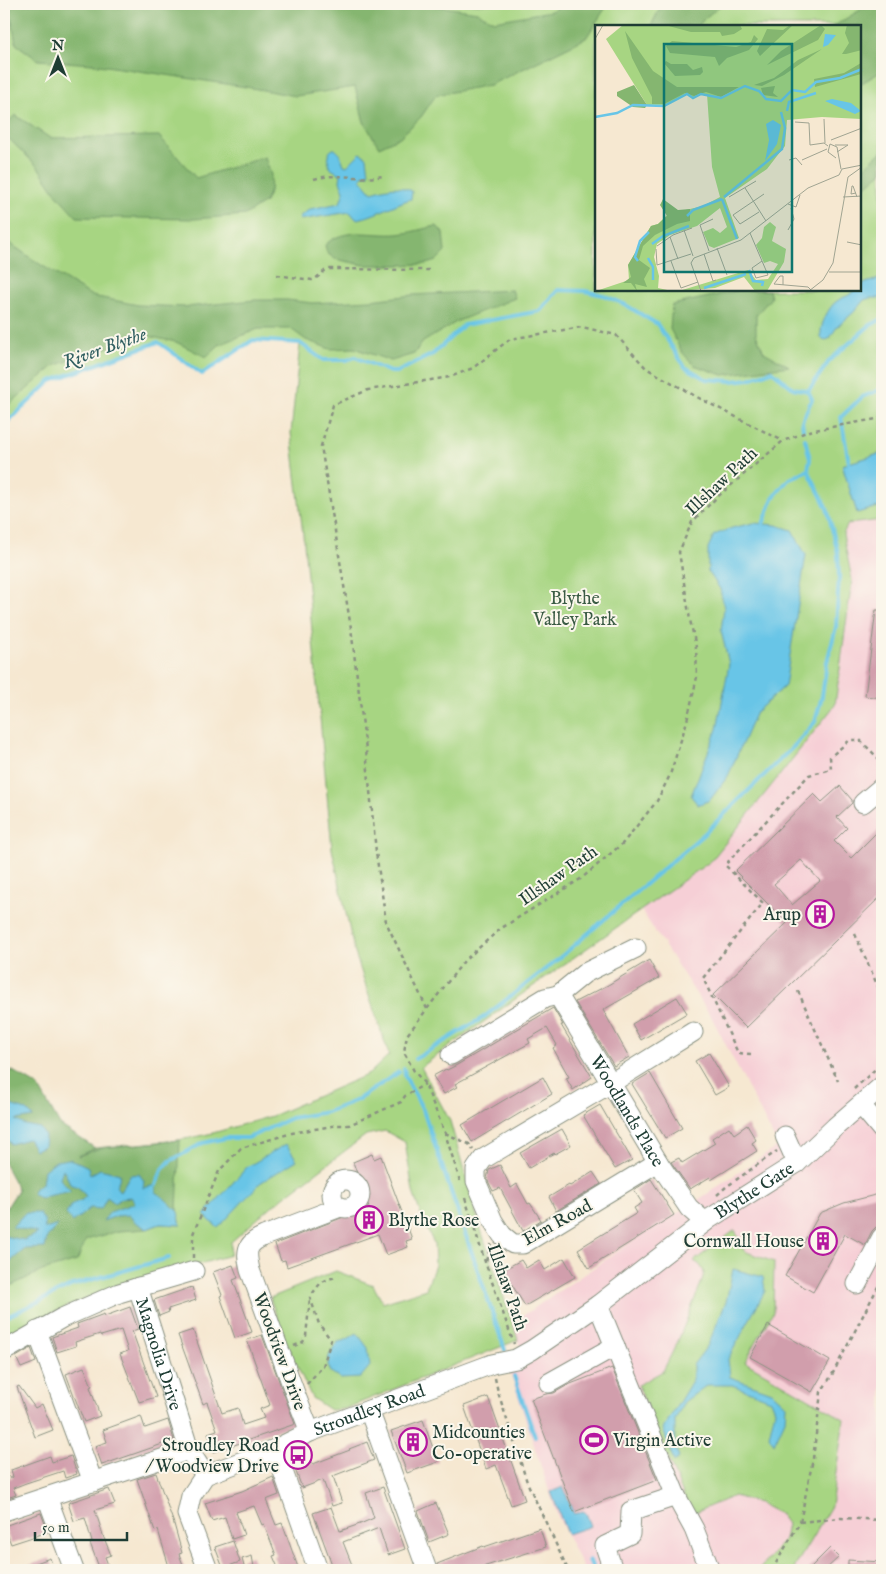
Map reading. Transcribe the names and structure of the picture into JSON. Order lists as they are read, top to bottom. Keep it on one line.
{"streets":{"street":["Woodlands Place","Blythe Gate","Elm Road","Woodview Drive","Magnolia Drive","Stroudley Road"],"path":["Illshaw Path"]},"crossings":[["Illshaw Path","Blythe Gate"],["Illshaw Path","Stroudley Road"],["Woodlands Place","Blythe Gate"],["Woodlands Place","Elm Road"],["Blythe Gate","Stroudley Road"],["Woodview Drive","Stroudley Road"],["Magnolia Drive","Stroudley Road"]],"water":["River Blythe"],"parks":["Blythe Valley Park"],"places":{"building":["Arup","Blythe Rose","Cornwall House","Midcounties Co-operative"],"sports":["Virgin Active"],"bus stop":["Stroudley Road / Woodview Drive"]},"scale_bar":"50 m","north":"top"}
